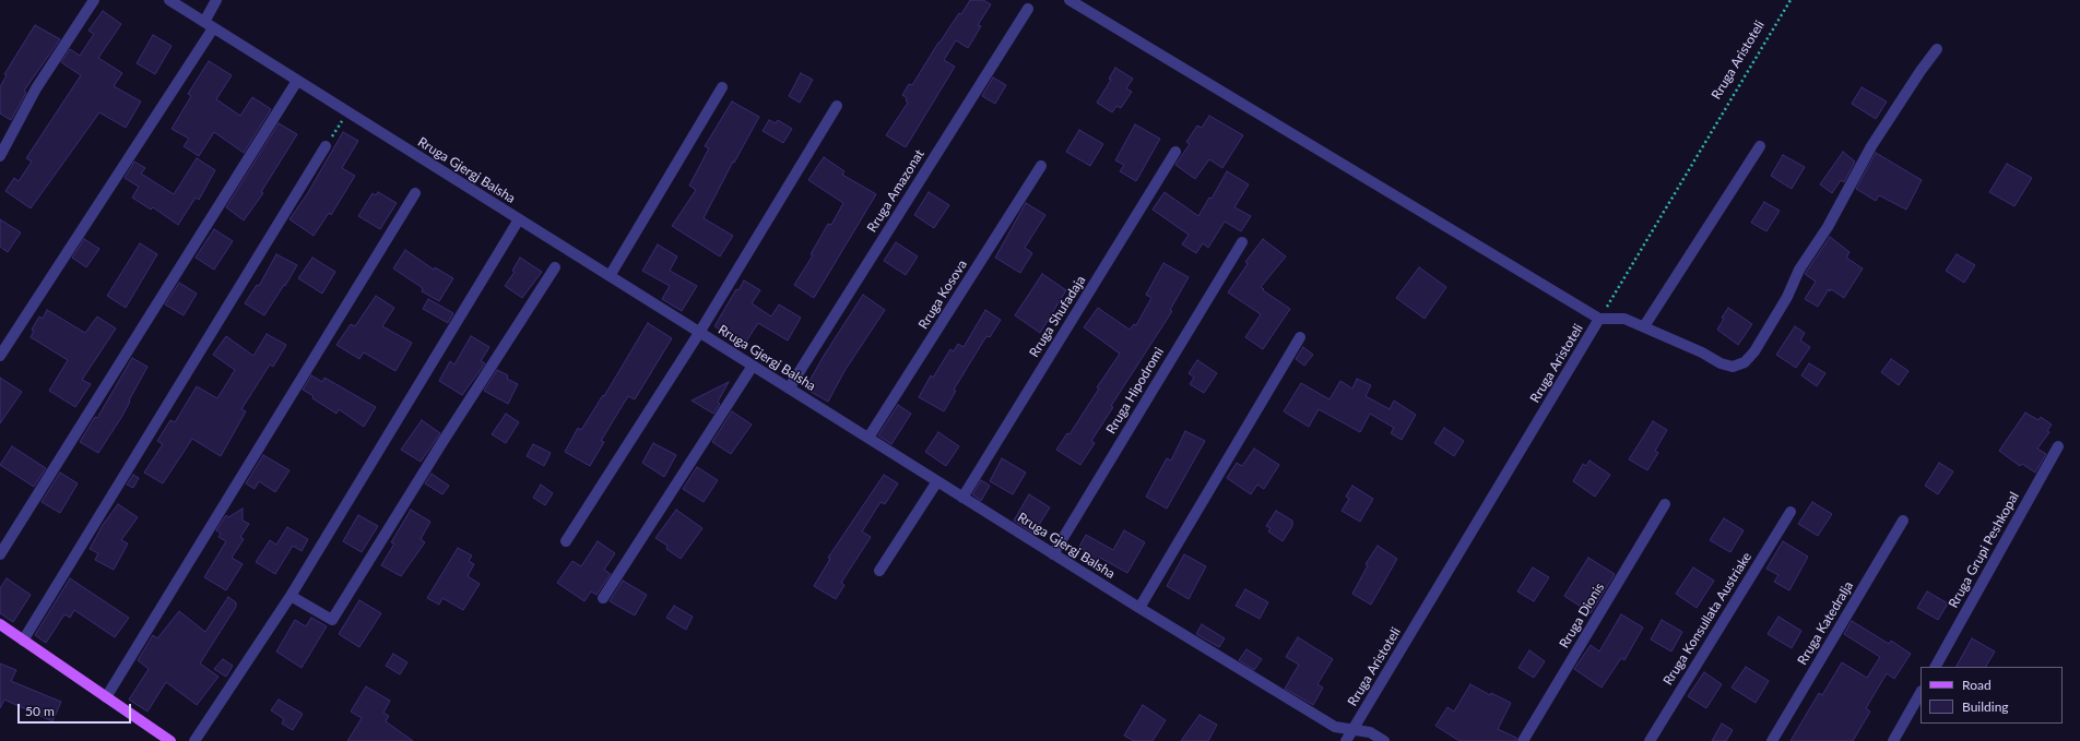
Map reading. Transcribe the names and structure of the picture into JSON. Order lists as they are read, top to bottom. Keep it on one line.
{"streets":{"street":["Rruga Aristoteli","Rruga Gjergj Balsha","Rruga Amazonat","Rruga Kosova","Rruga Shufadaja","Rruga Hipodromi","Rruga Grupi Peshkopal","Rruga Dionis","Rruga Konsullata Austriake","Rruga Katedralja"]},"crossings":[["Rruga Aristoteli","Rruga Gjergj Balsha"],["Rruga Gjergj Balsha","Rruga Amazonat"],["Rruga Gjergj Balsha","Rruga Kosova"],["Rruga Gjergj Balsha","Rruga Shufadaja"],["Rruga Gjergj Balsha","Rruga Hipodromi"]],"legend":["Road","Building"],"scale_bar":"50 m"}
